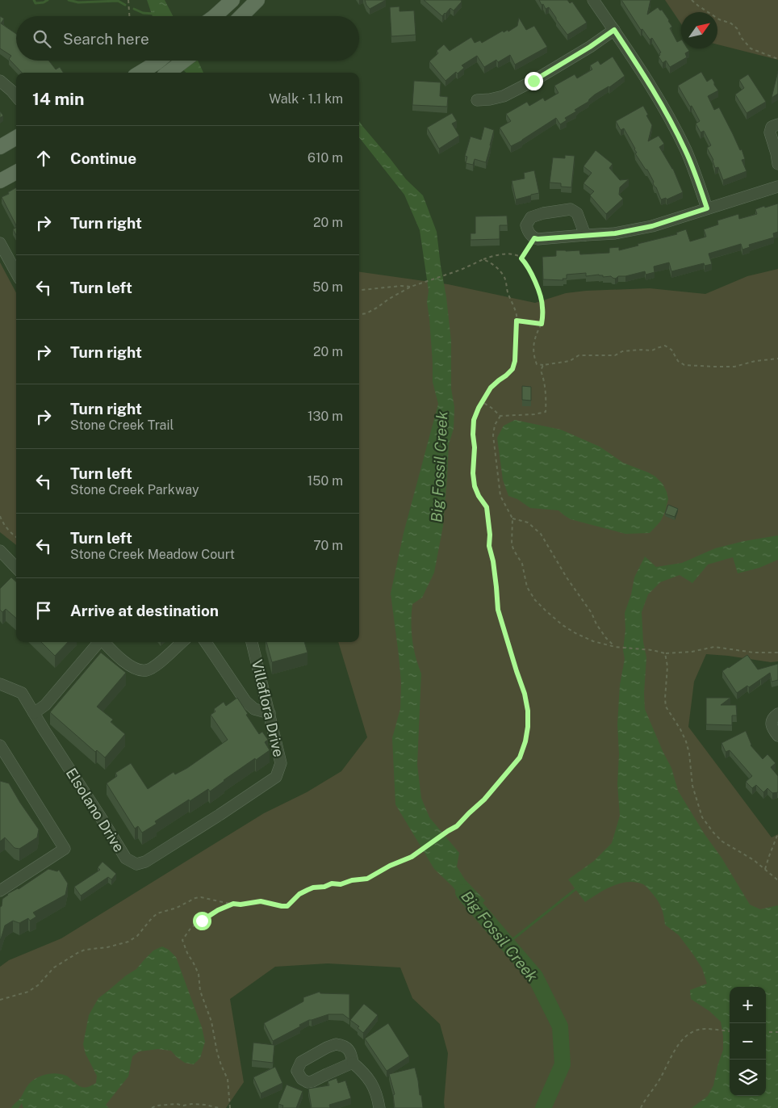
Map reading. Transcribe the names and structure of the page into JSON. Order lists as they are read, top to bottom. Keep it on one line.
{"streets":{"street":["Villaflora Drive","Elsolano Drive"]},"crossings":[["Villaflora Drive","Elsolano Drive"]],"water":["Big Fossil Creek"],"north":"top right","page":{"search":"Search here","heading":["14 min","Walk · 1.1 km"],"list":[["Continue","610 m"],["Turn right","20 m"],["Turn left","50 m"],["Turn right","20 m"],["Turn right","Stone Creek Trail","130 m"],["Turn left","Stone Creek Parkway","150 m"],["Turn left","Stone Creek Meadow Court","70 m"],"Arrive at destination"],"map_buttons":["+","−"]}}
